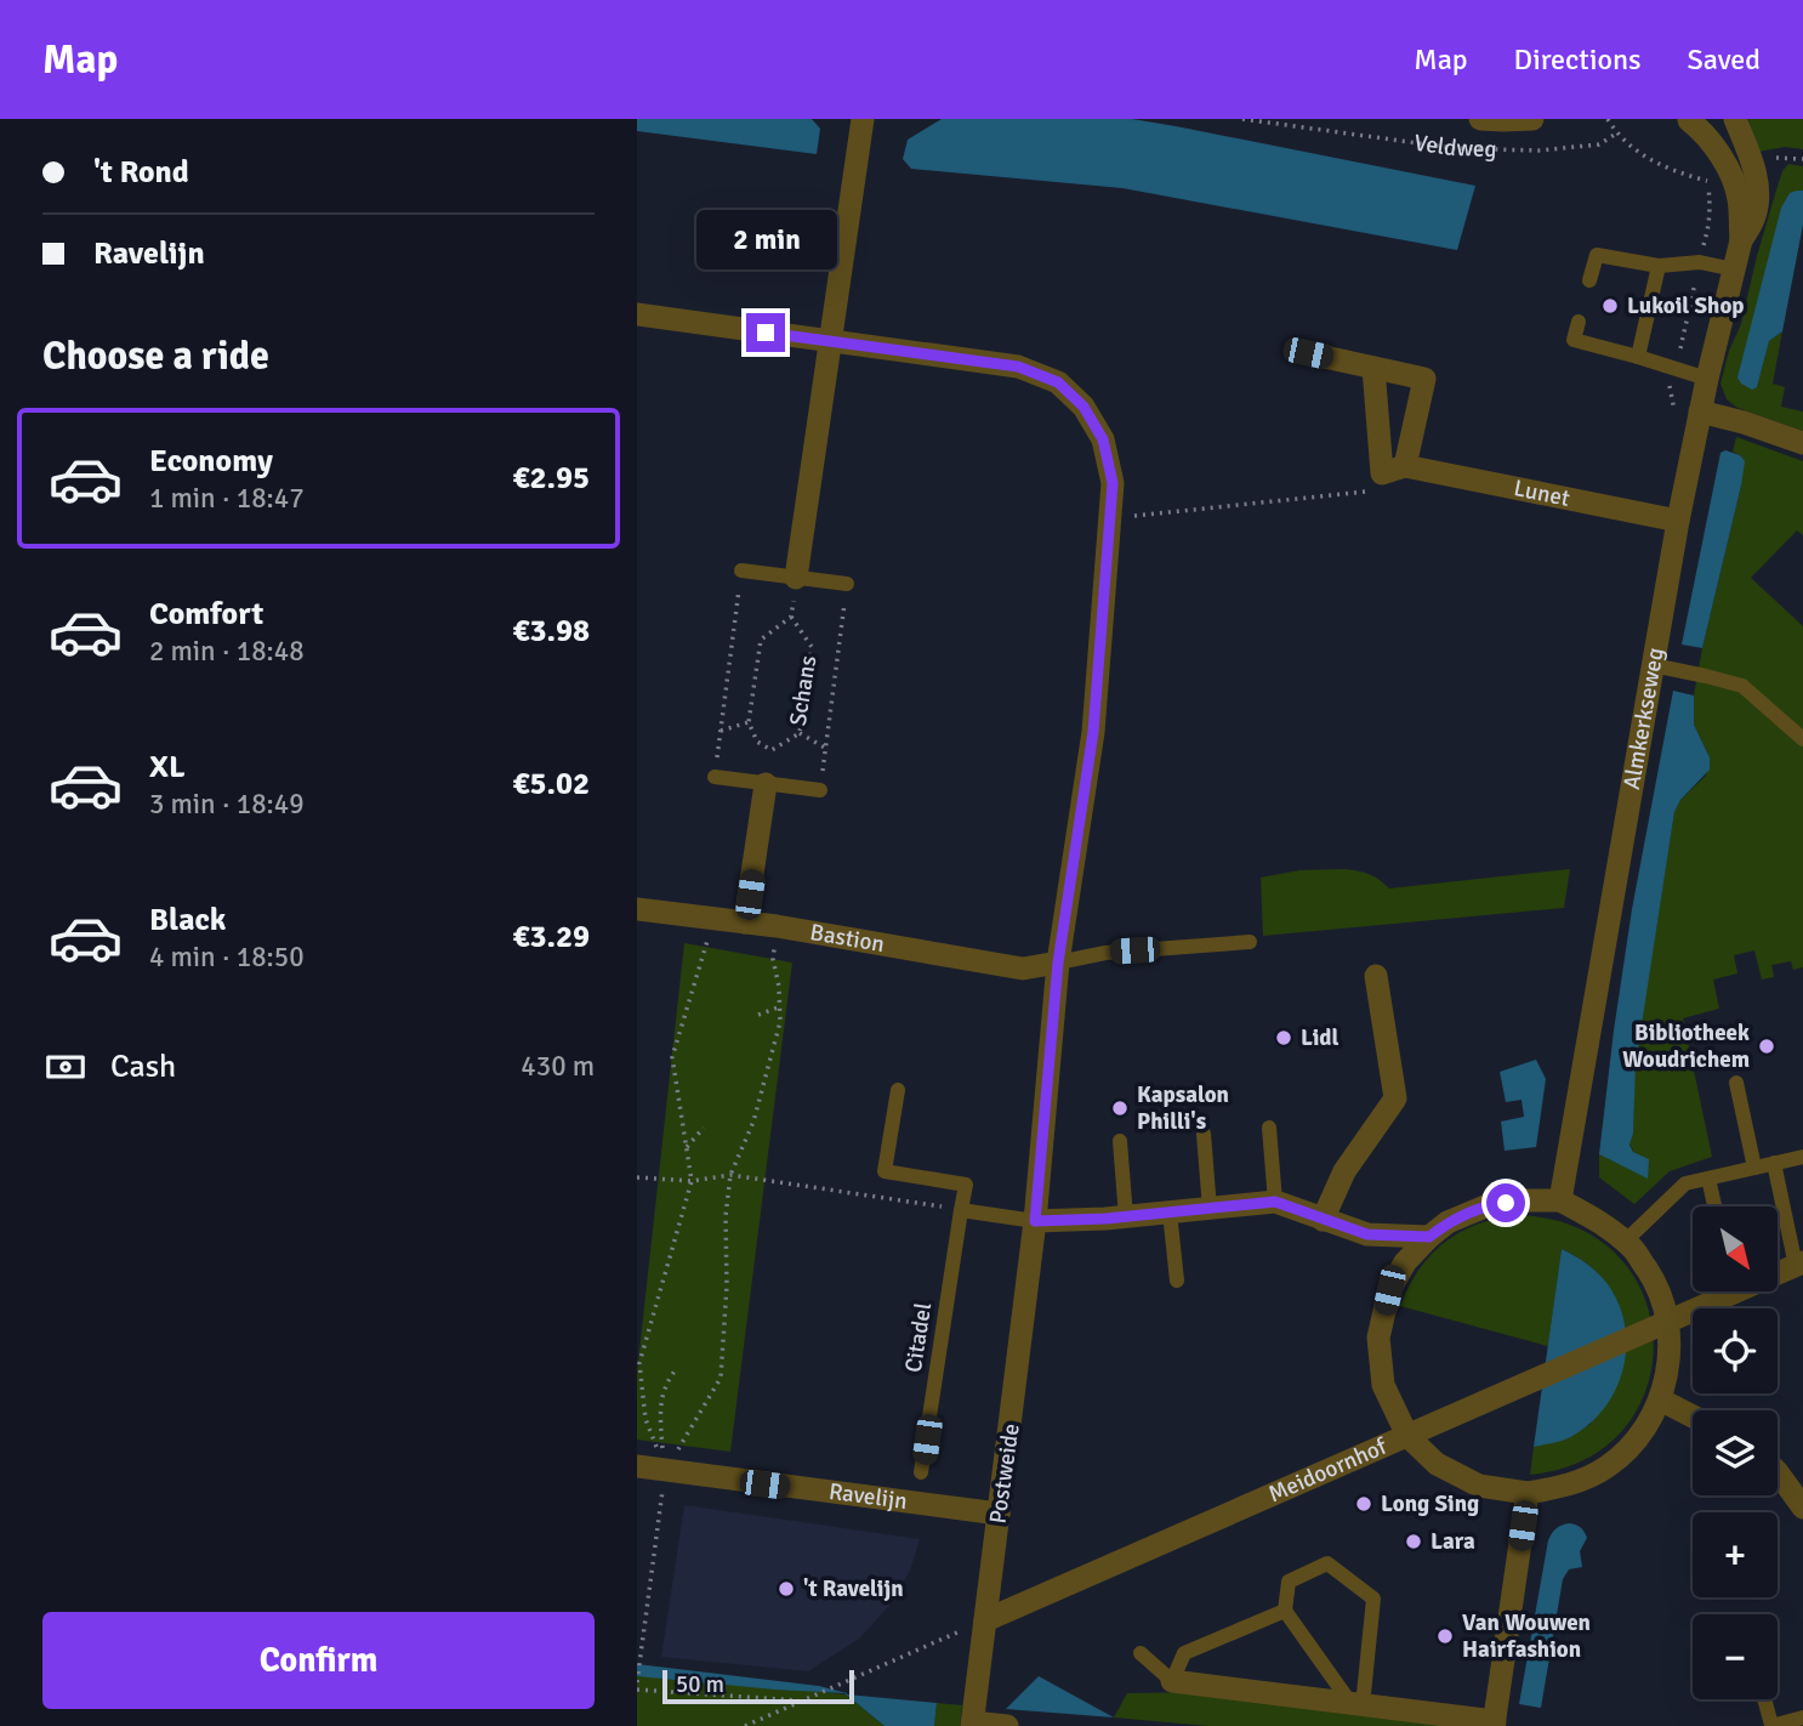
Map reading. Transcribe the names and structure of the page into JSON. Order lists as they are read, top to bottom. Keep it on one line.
{"streets":{"street":["Veldweg","Lunet","Almkerkseweg","Bastion","Meidoornhof","Postweide","Ravelijn"],"lane":["Citadel"],"path":["Schans"]},"crossings":[["Lunet","Almkerkseweg"],["Bastion","Postweide"],["Meidoornhof","Postweide"],["Postweide","Ravelijn"]],"places":["Lukoil Shop","Lidl","Bibliotheek Woudrichem","Kapsalon Philli's","Long Sing","Lara","'t Ravelijn","Van Wouwen Hairfashion"],"scale_bar":"50 m","north":"bottom right","page":{"header":"Map","nav":["Map","Directions","Saved"],"banner":["'t Rond","Ravelijn"],"bubble":"2 min","heading":"Choose a ride","list":[{"name":"Economy","note":"1 min · 18:47","value":"€2.95"},{"name":"Comfort","note":"2 min · 18:48","value":"€3.98"},{"name":"XL","note":"3 min · 18:49","value":"€5.02"},{"name":"Black","note":"4 min · 18:50","value":"€3.29"}],"pay":["Cash","430 m"],"map_buttons":["+","−"],"buttons":"Confirm","scale":"50 m"}}
